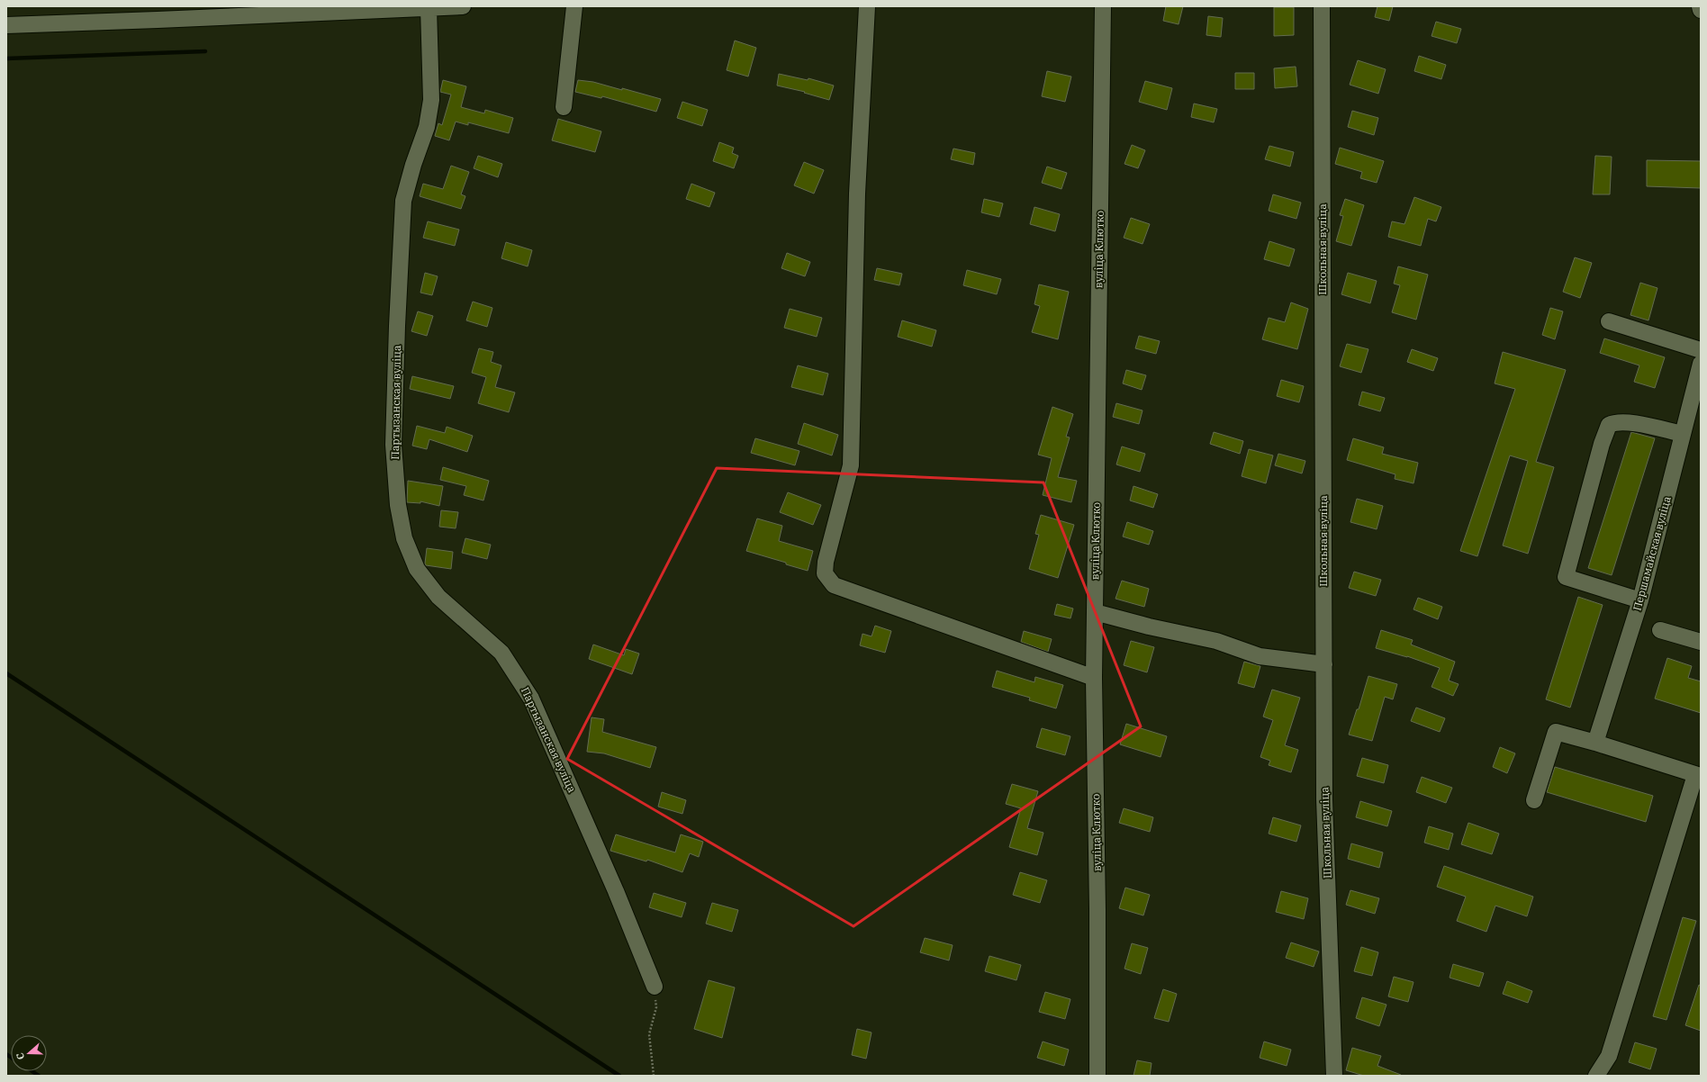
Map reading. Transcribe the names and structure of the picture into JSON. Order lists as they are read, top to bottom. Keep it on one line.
{"streets":{"street":["вуліца Клютко","Школьная вуліца","Партызанская вуліца","Першамайская вуліца"]},"north":"left"}
